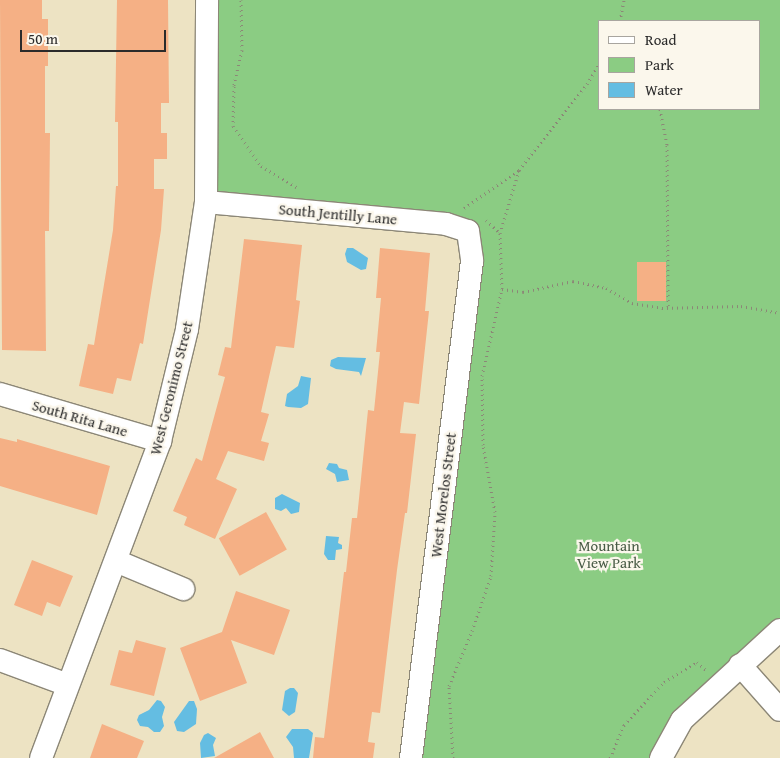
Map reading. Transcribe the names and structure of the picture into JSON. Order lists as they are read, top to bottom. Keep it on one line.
{"streets":{"street":["South Jentilly Lane","West Geronimo Street","South Rita Lane","West Morelos Street"]},"crossings":[["South Jentilly Lane","West Geronimo Street"],["South Jentilly Lane","West Morelos Street"],["West Geronimo Street","South Rita Lane"]],"parks":["Mountain View Park"],"legend":["Road","Park","Water"],"scale_bar":"50 m"}
